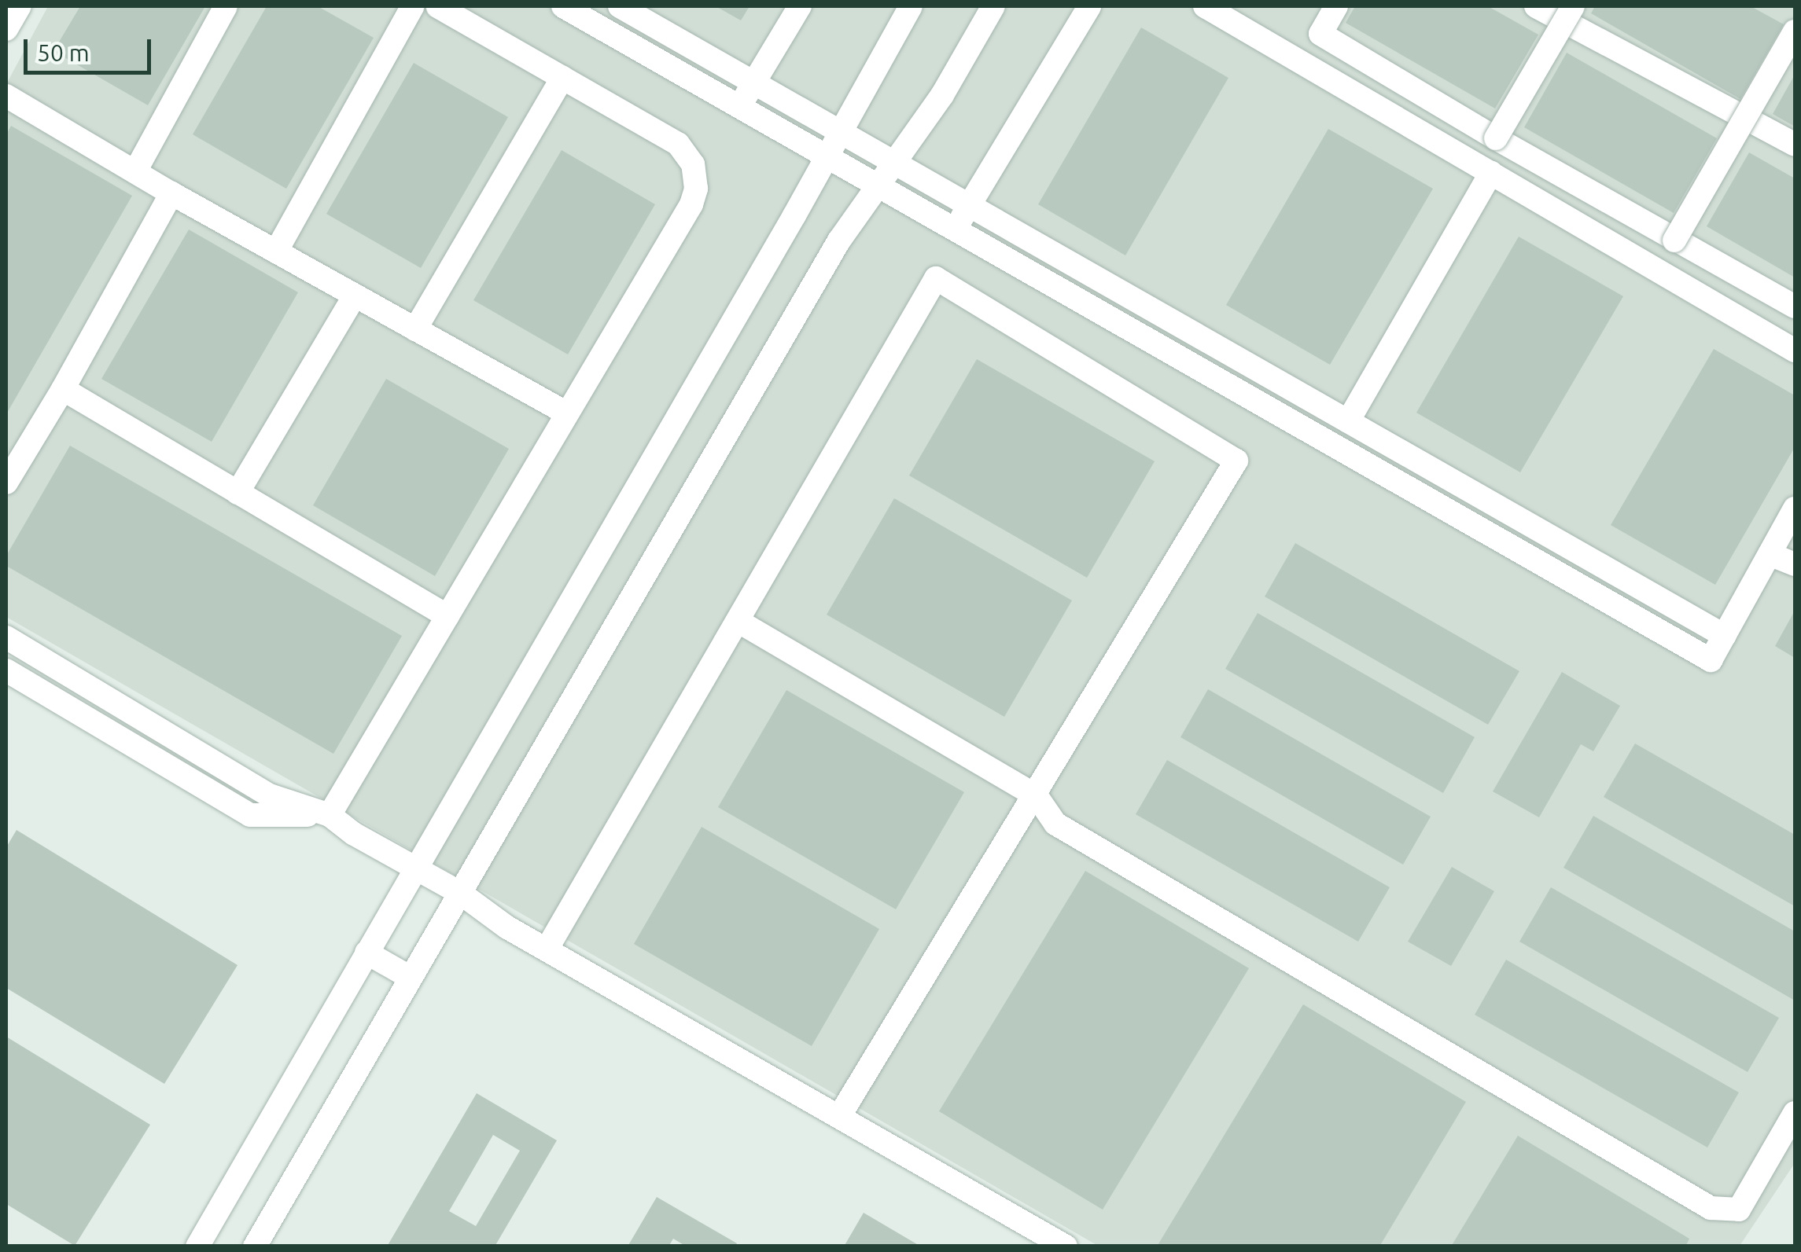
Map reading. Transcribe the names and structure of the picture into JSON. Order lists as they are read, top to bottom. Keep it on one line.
{"scale_bar":"50 m"}
